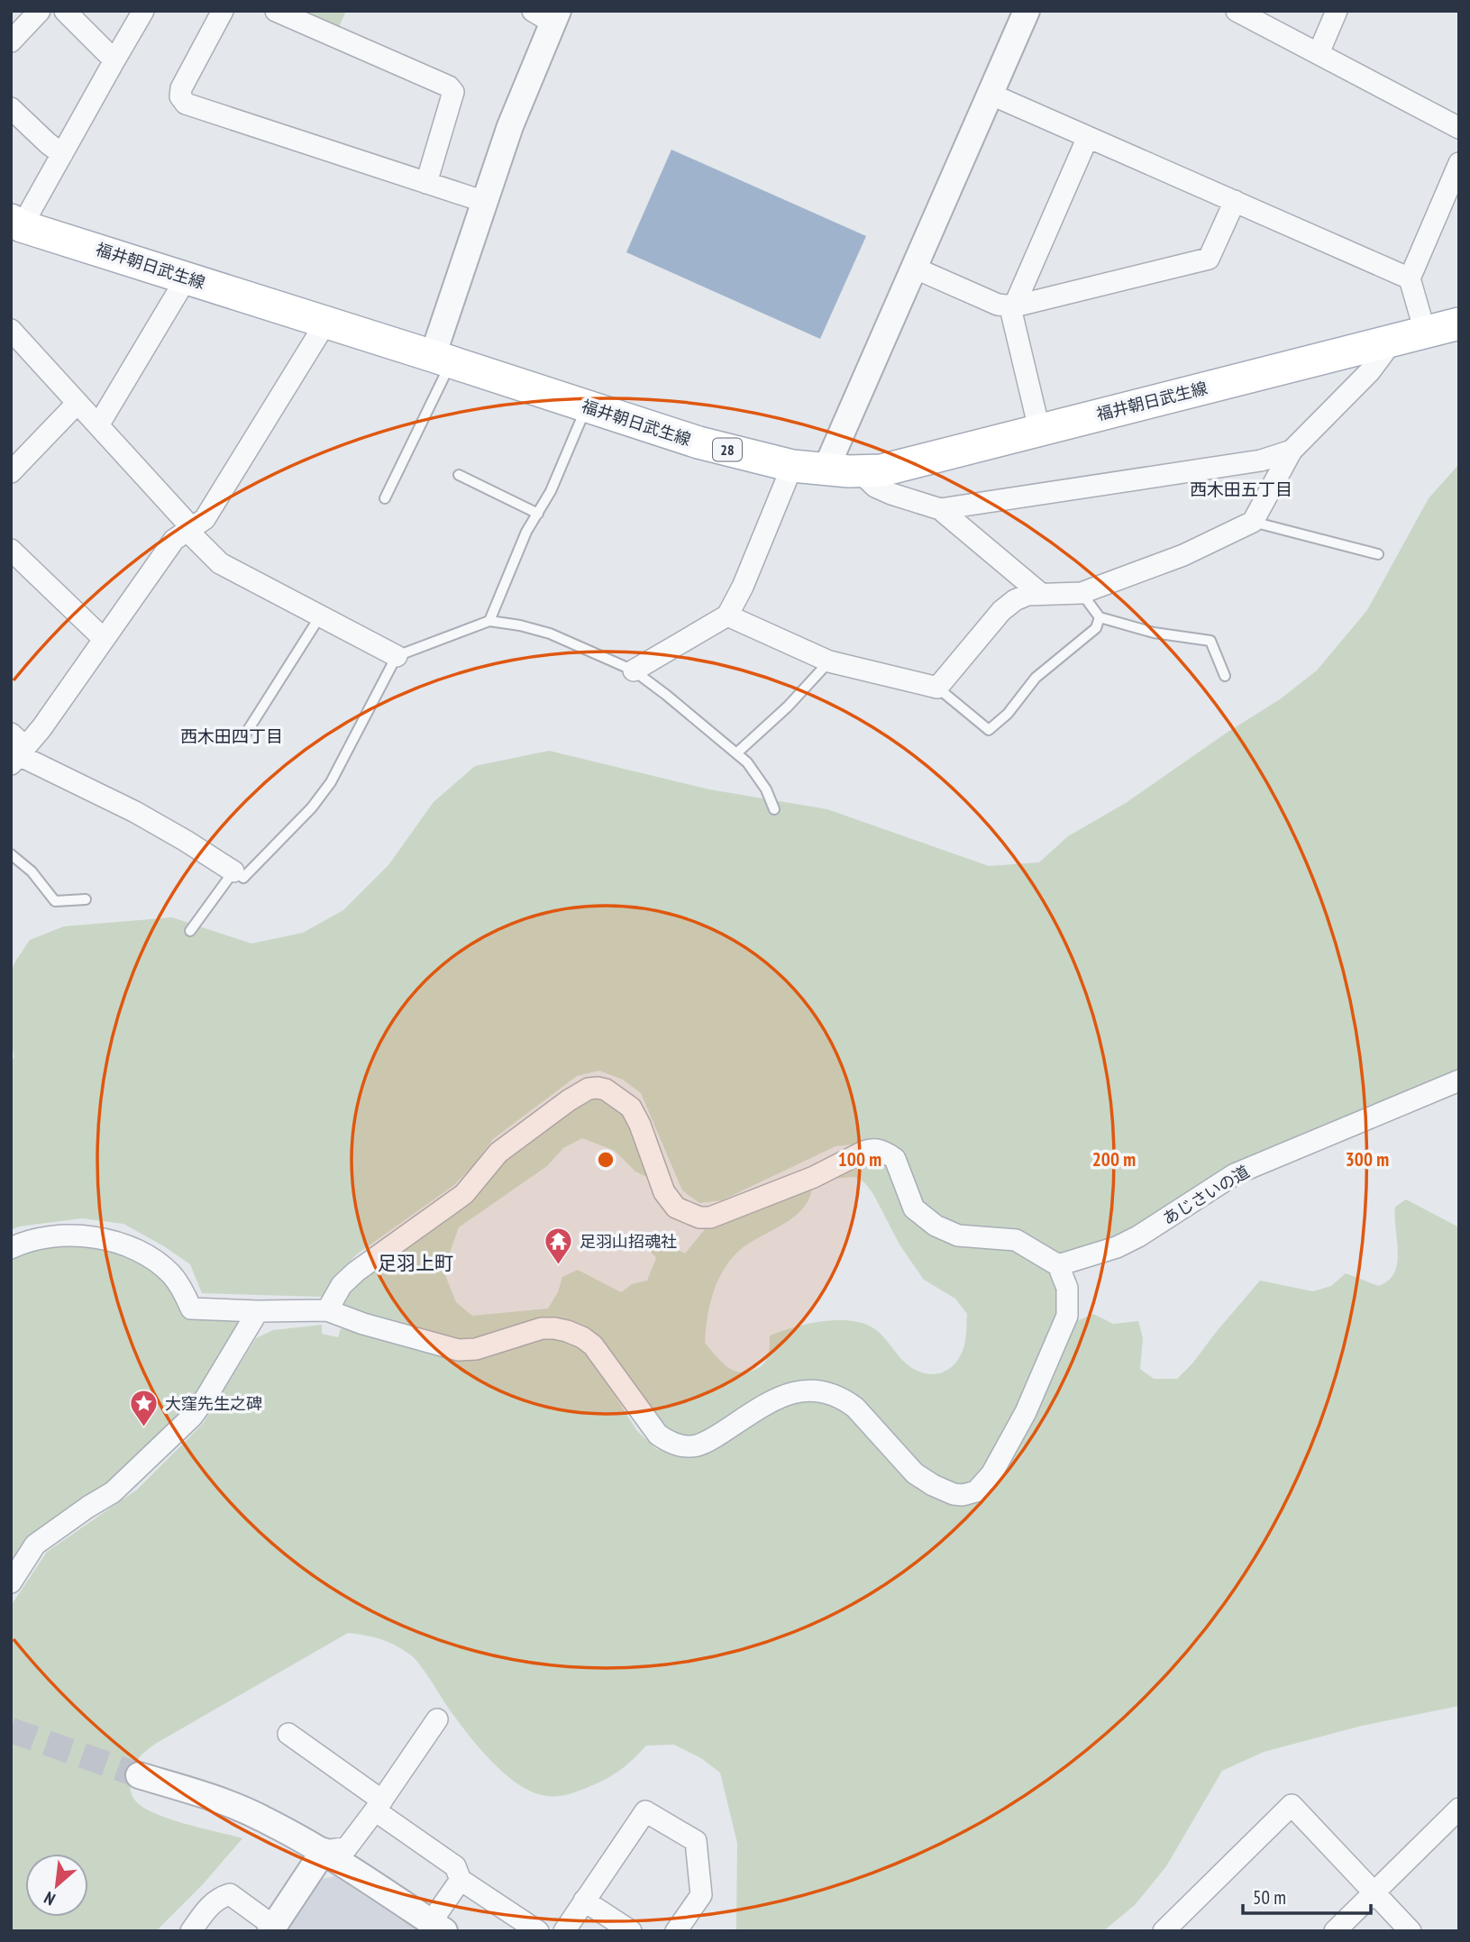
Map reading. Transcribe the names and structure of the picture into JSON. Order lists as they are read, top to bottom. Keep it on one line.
{"streets":{"main road":["福井朝日武生線","28"],"street":["あじさいの道"]},"districts":["西木田五丁目","西木田四丁目","足羽上町"],"places":{"temple":["足羽山招魂社"],"place":["大窪先生之碑"]},"scale_bar":"50 m","north":"bottom left","rings":["100 m","200 m","300 m"]}
